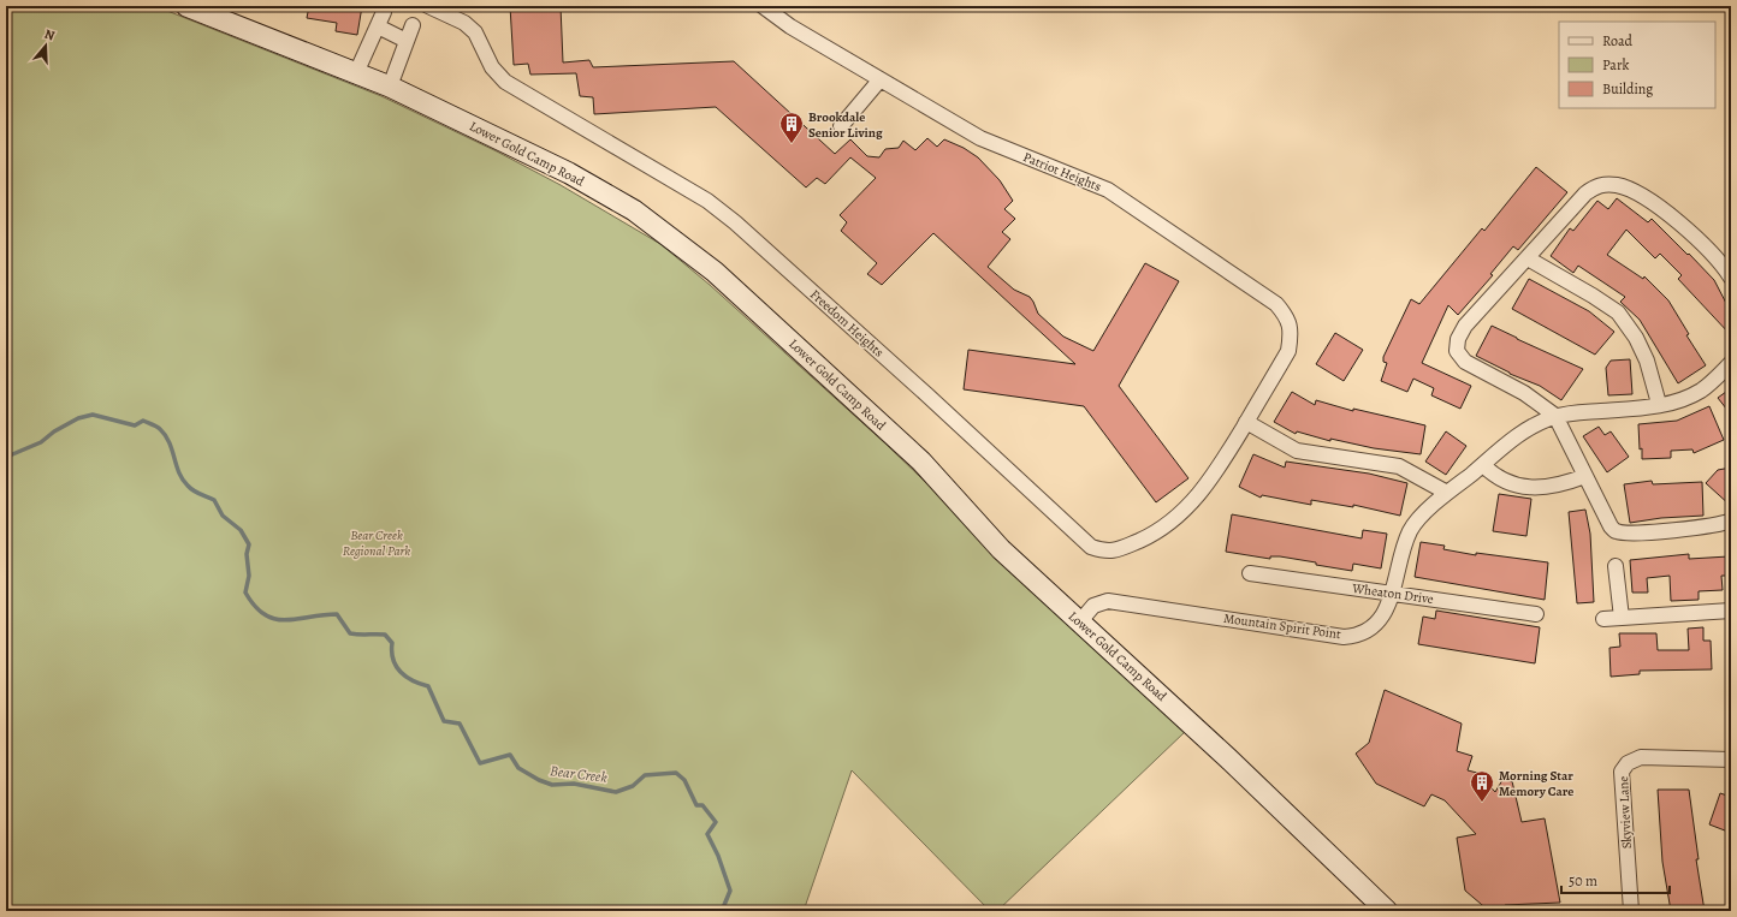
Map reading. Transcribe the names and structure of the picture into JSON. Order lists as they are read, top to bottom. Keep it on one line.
{"streets":{"street":["Lower Gold Camp Road","Patriot Heights","Freedom Heights","Wheaton Drive","Mountain Spirit Point","Skyview Lane"]},"crossings":[["Lower Gold Camp Road","Mountain Spirit Point"],["Patriot Heights","Freedom Heights"],["Wheaton Drive","Mountain Spirit Point"]],"water":["Bear Creek"],"parks":["Bear Creek Regional Park"],"places":{"building":["Brookdale Senior Living","Morning Star Memory Care"]},"legend":["Road","Park","Building"],"scale_bar":"50 m","north":"top"}
